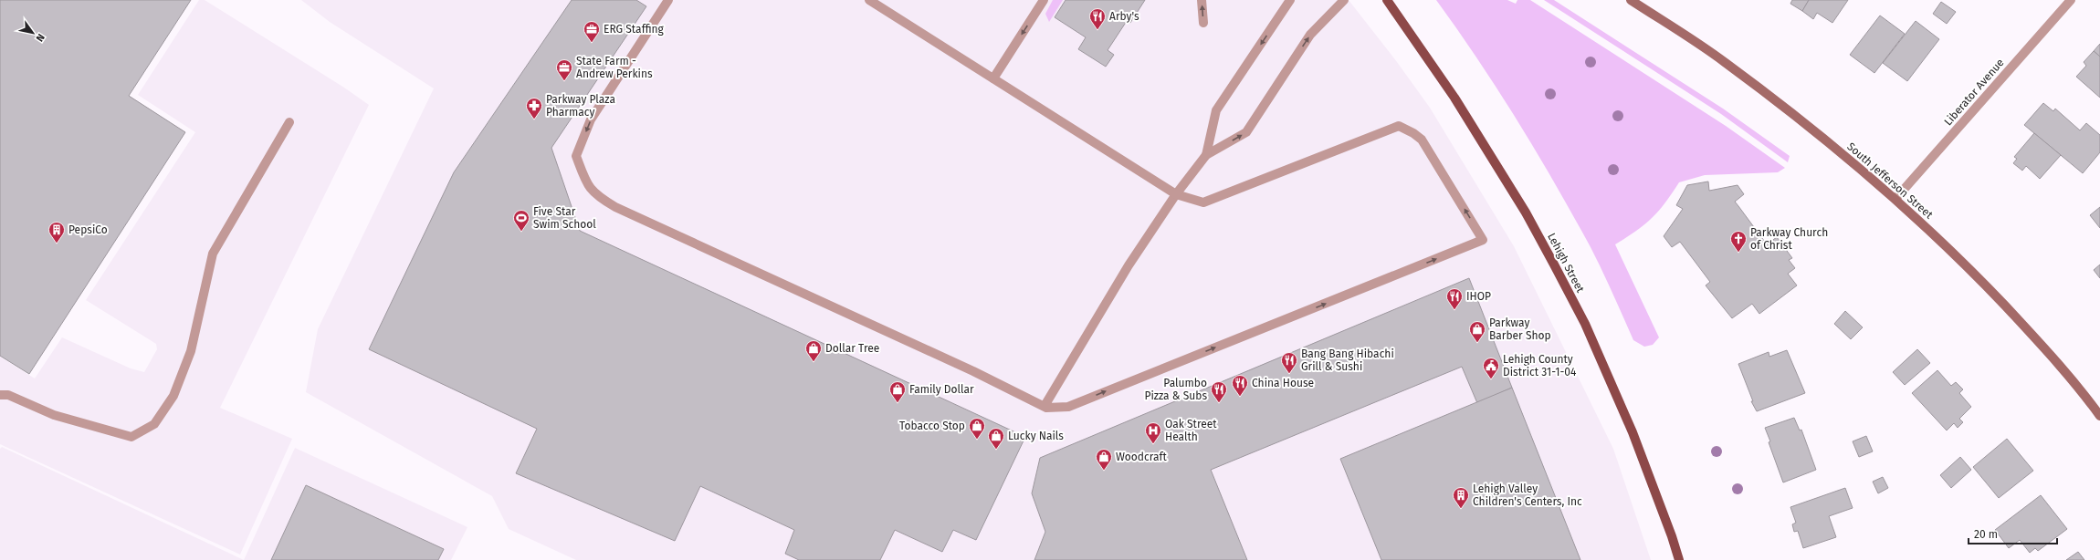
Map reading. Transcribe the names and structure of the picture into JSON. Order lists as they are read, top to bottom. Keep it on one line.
{"streets":{"main road":["South Jefferson Street","Lehigh Street"],"street":["Liberator Avenue"]},"crossings":[["Liberator Avenue","South Jefferson Street"]],"places":{"restaurant":["Arby's","IHOP","Bang Bang Hibachi Grill & Sushi","China House","Palumbo Pizza & Subs"],"office":["ERG Staffing","State Farm - Andrew Perkins"],"pharmacy":["Parkway Plaza Pharmacy"],"sports":["Five Star Swim School"],"building":["PepsiCo","Lehigh Valley Children's Centers, Inc"],"church":["Parkway Church of Christ"],"shop":["Parkway Barber Shop","Dollar Tree","Family Dollar","Tobacco Stop","Lucky Nails","Woodcraft"],"public building":["Lehigh County District 31-1-04"],"hospital":["Oak Street Health"]},"scale_bar":"20 m","north":"bottom right"}
